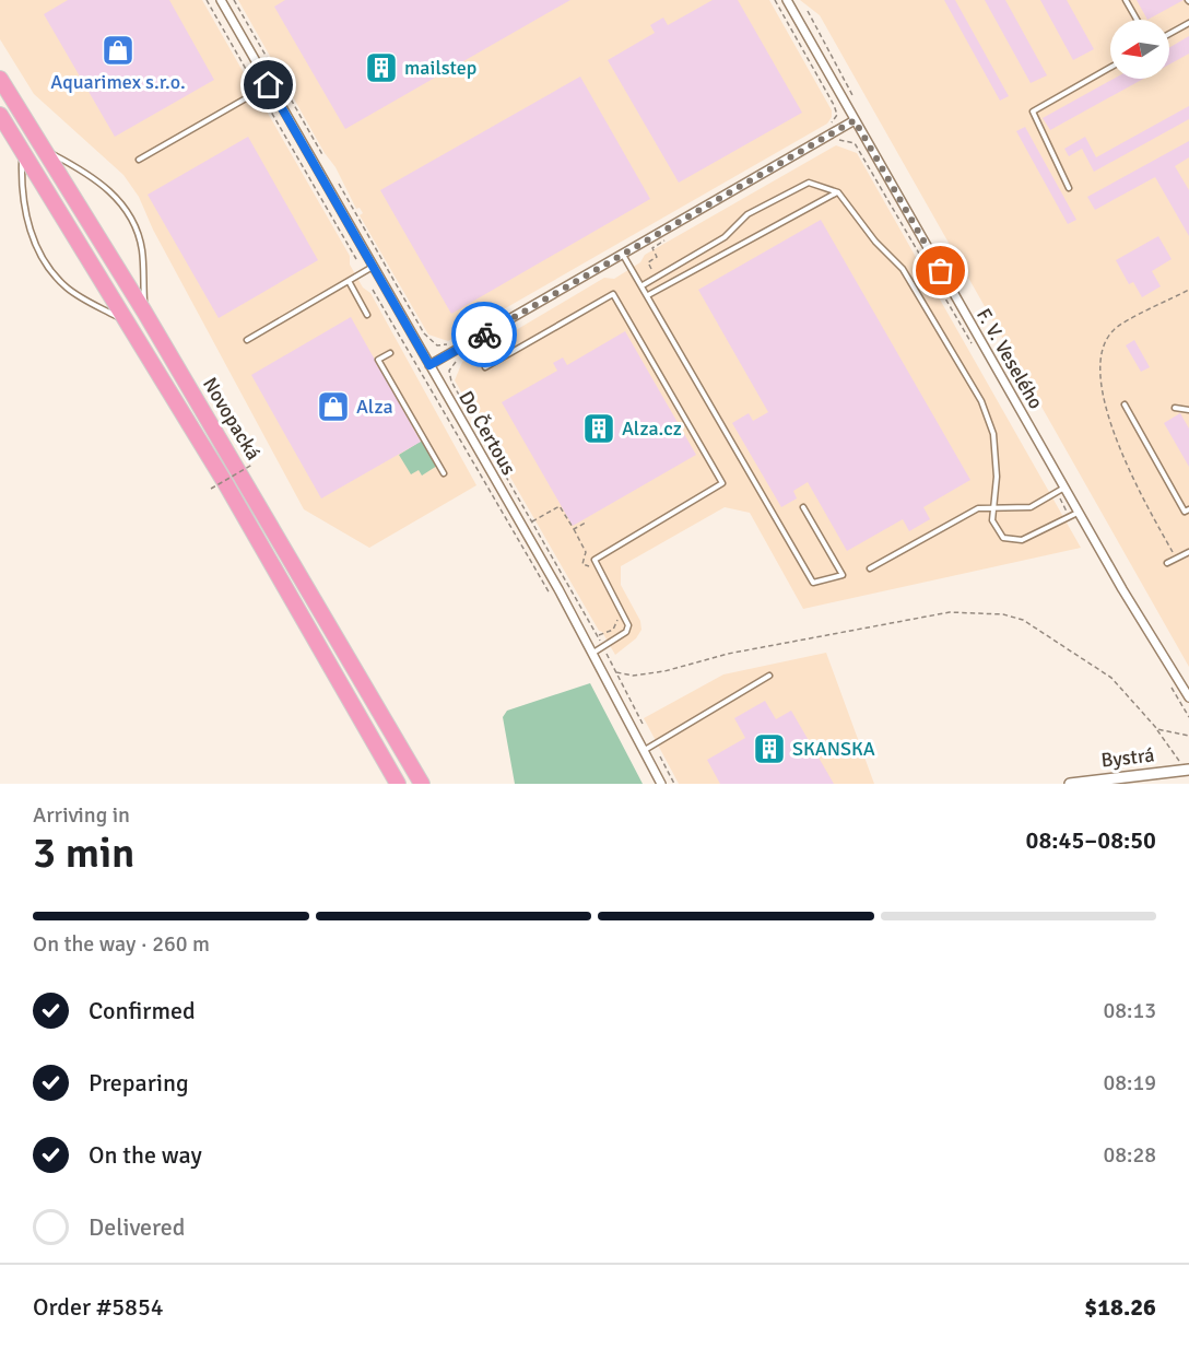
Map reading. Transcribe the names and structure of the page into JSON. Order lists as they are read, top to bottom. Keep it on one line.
{"streets":{"highway":["Novopacká"],"street":["F. V. Veselého","Do Čertous","Bystrá"]},"places":{"shop":["Aquarimex s.r.o.","Alza"],"building":["mailstep","Alza.cz","SKANSKA"]},"north":"left","page":{"heading":["3 min","Arriving in","08:45–08:50"],"panel":["Order #5854","$18.26"],"bar":"On the way · 260 m","list":[["Confirmed","08:13"],["Preparing","08:19"],["On the way","08:28"],"Delivered"]}}
